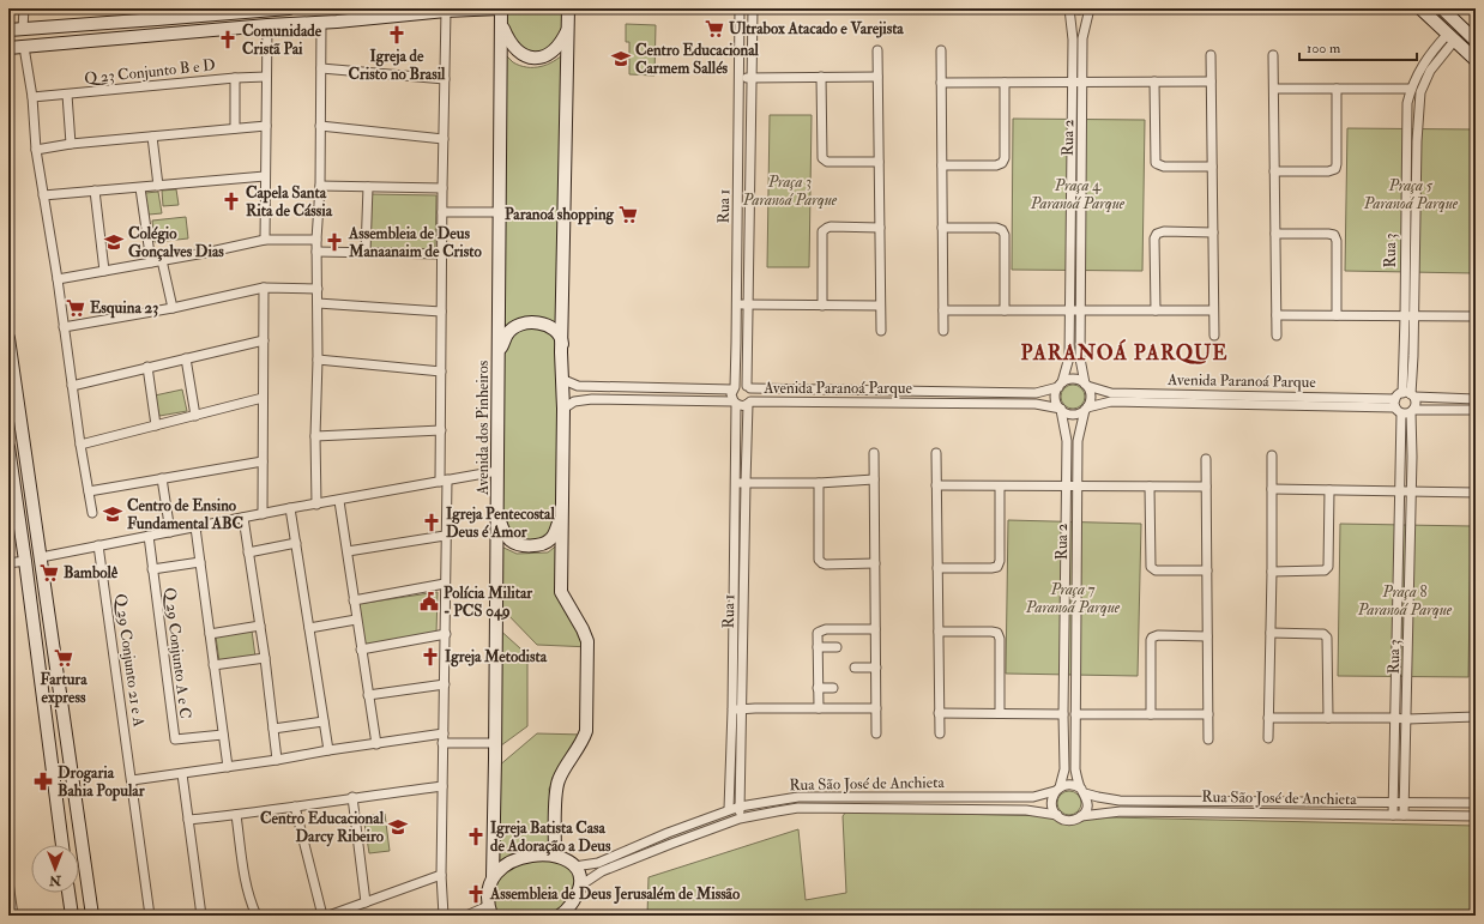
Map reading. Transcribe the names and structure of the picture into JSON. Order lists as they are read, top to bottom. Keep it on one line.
{"streets":{"street":["Q 23 Conjunto B e D","Rua 2","Rua 1","Rua 3","Avenida Paranoá Parque","Avenida dos Pinheiros","Q 29 Conjunto A e C","Q 29 Conjunto 21 e A","Rua São José de Anchieta"]},"crossings":[["Rua 2","Avenida Paranoá Parque"],["Rua 2","Rua São José de Anchieta"],["Rua 1","Avenida Paranoá Parque"],["Rua 1","Rua São José de Anchieta"],["Rua 3","Avenida Paranoá Parque"],["Rua 3","Rua São José de Anchieta"]],"districts":["PARANOÁ PARQUE"],"parks":["Praça 3 Paranoá Parque","Praça 4 Paranoá Parque","Praça 5 Paranoá Parque","Praça 7 Paranoá Parque","Praça 8 Paranoá Parque"],"places":{"supermarket":["Ultrabox Atacado e Varejista","Paranoá shopping","Esquina 23","Bambolê","Fartura express"],"church":["Igreja de Cristo no Brasil","Comunidade Cristã Pai","Capela Santa Rita de Cássia","Assembleia de Deus Manaanaim de Cristo","Igreja Pentecostal Deus é Amor","Igreja Metodista","Igreja Batista Casa de Adoração a Deus","Assembleia de Deus Jerusalém de Missão"],"school or university":["Centro Educacional Carmem Sallés","Colégio Gonçalves Dias","Centro de Ensino Fundamental ABC","Centro Educacional Darcy Ribeiro"],"public building":["Polícia Militar - PCS 049"],"pharmacy":["Drogaria Bahia Popular"]},"scale_bar":"100 m","north":"bottom"}
